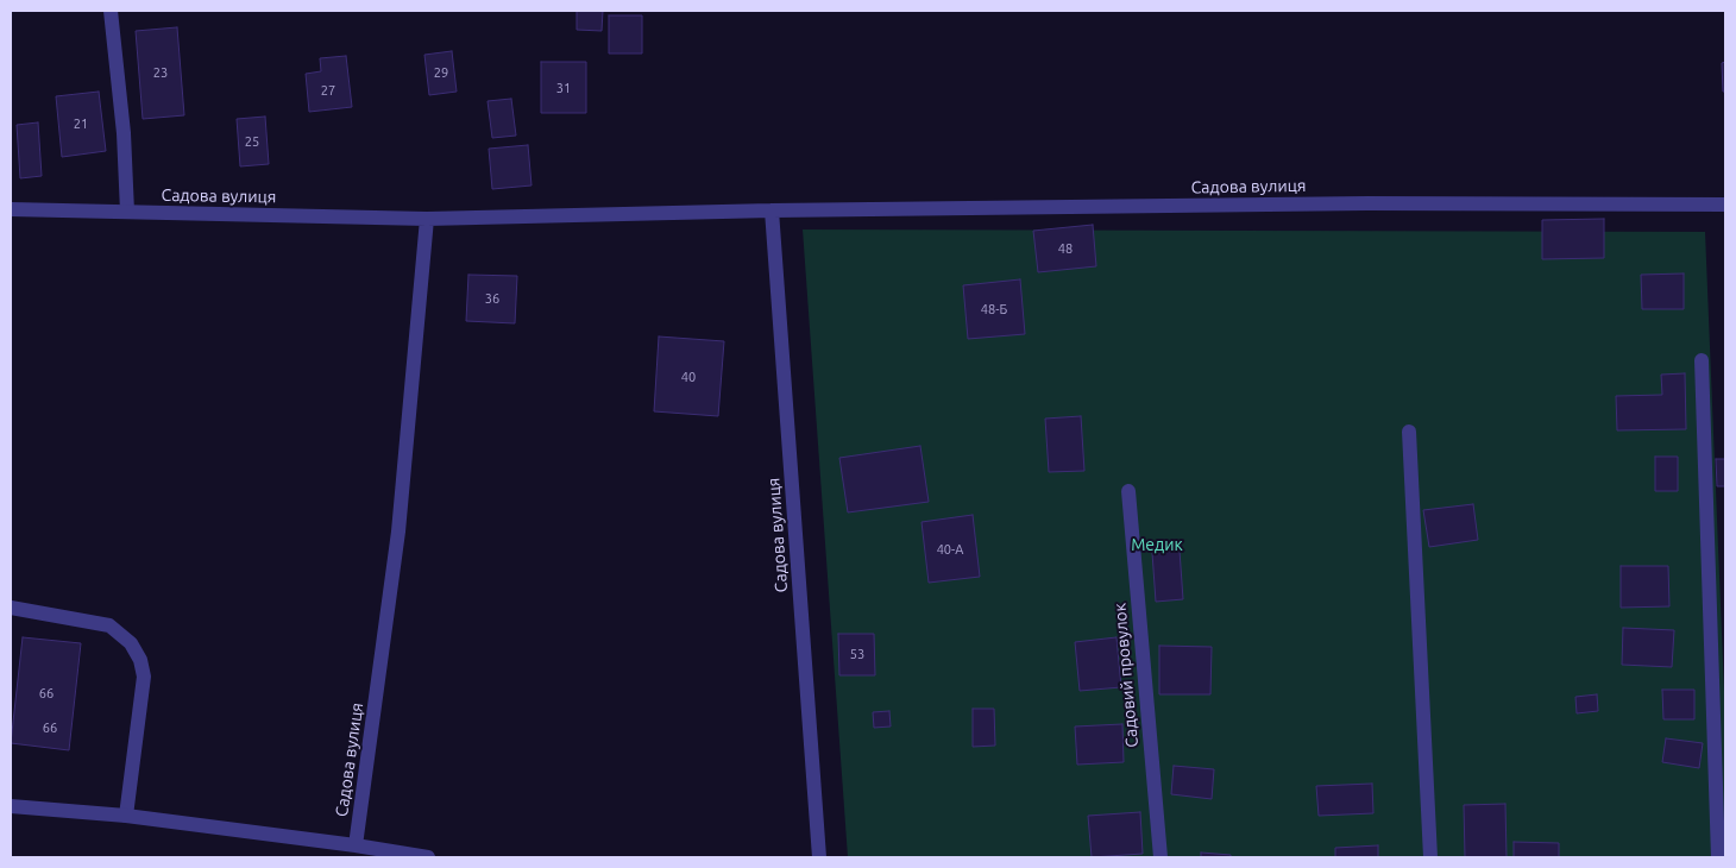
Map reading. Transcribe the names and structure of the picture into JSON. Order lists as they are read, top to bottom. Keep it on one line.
{"streets":{"street":["Садова вулиця","Садовий провулок"]},"parks":["Медик"],"house_numbers":["23","29","31","27","21","25","48","36","48-Б","40","40-А","53","66","66"]}
